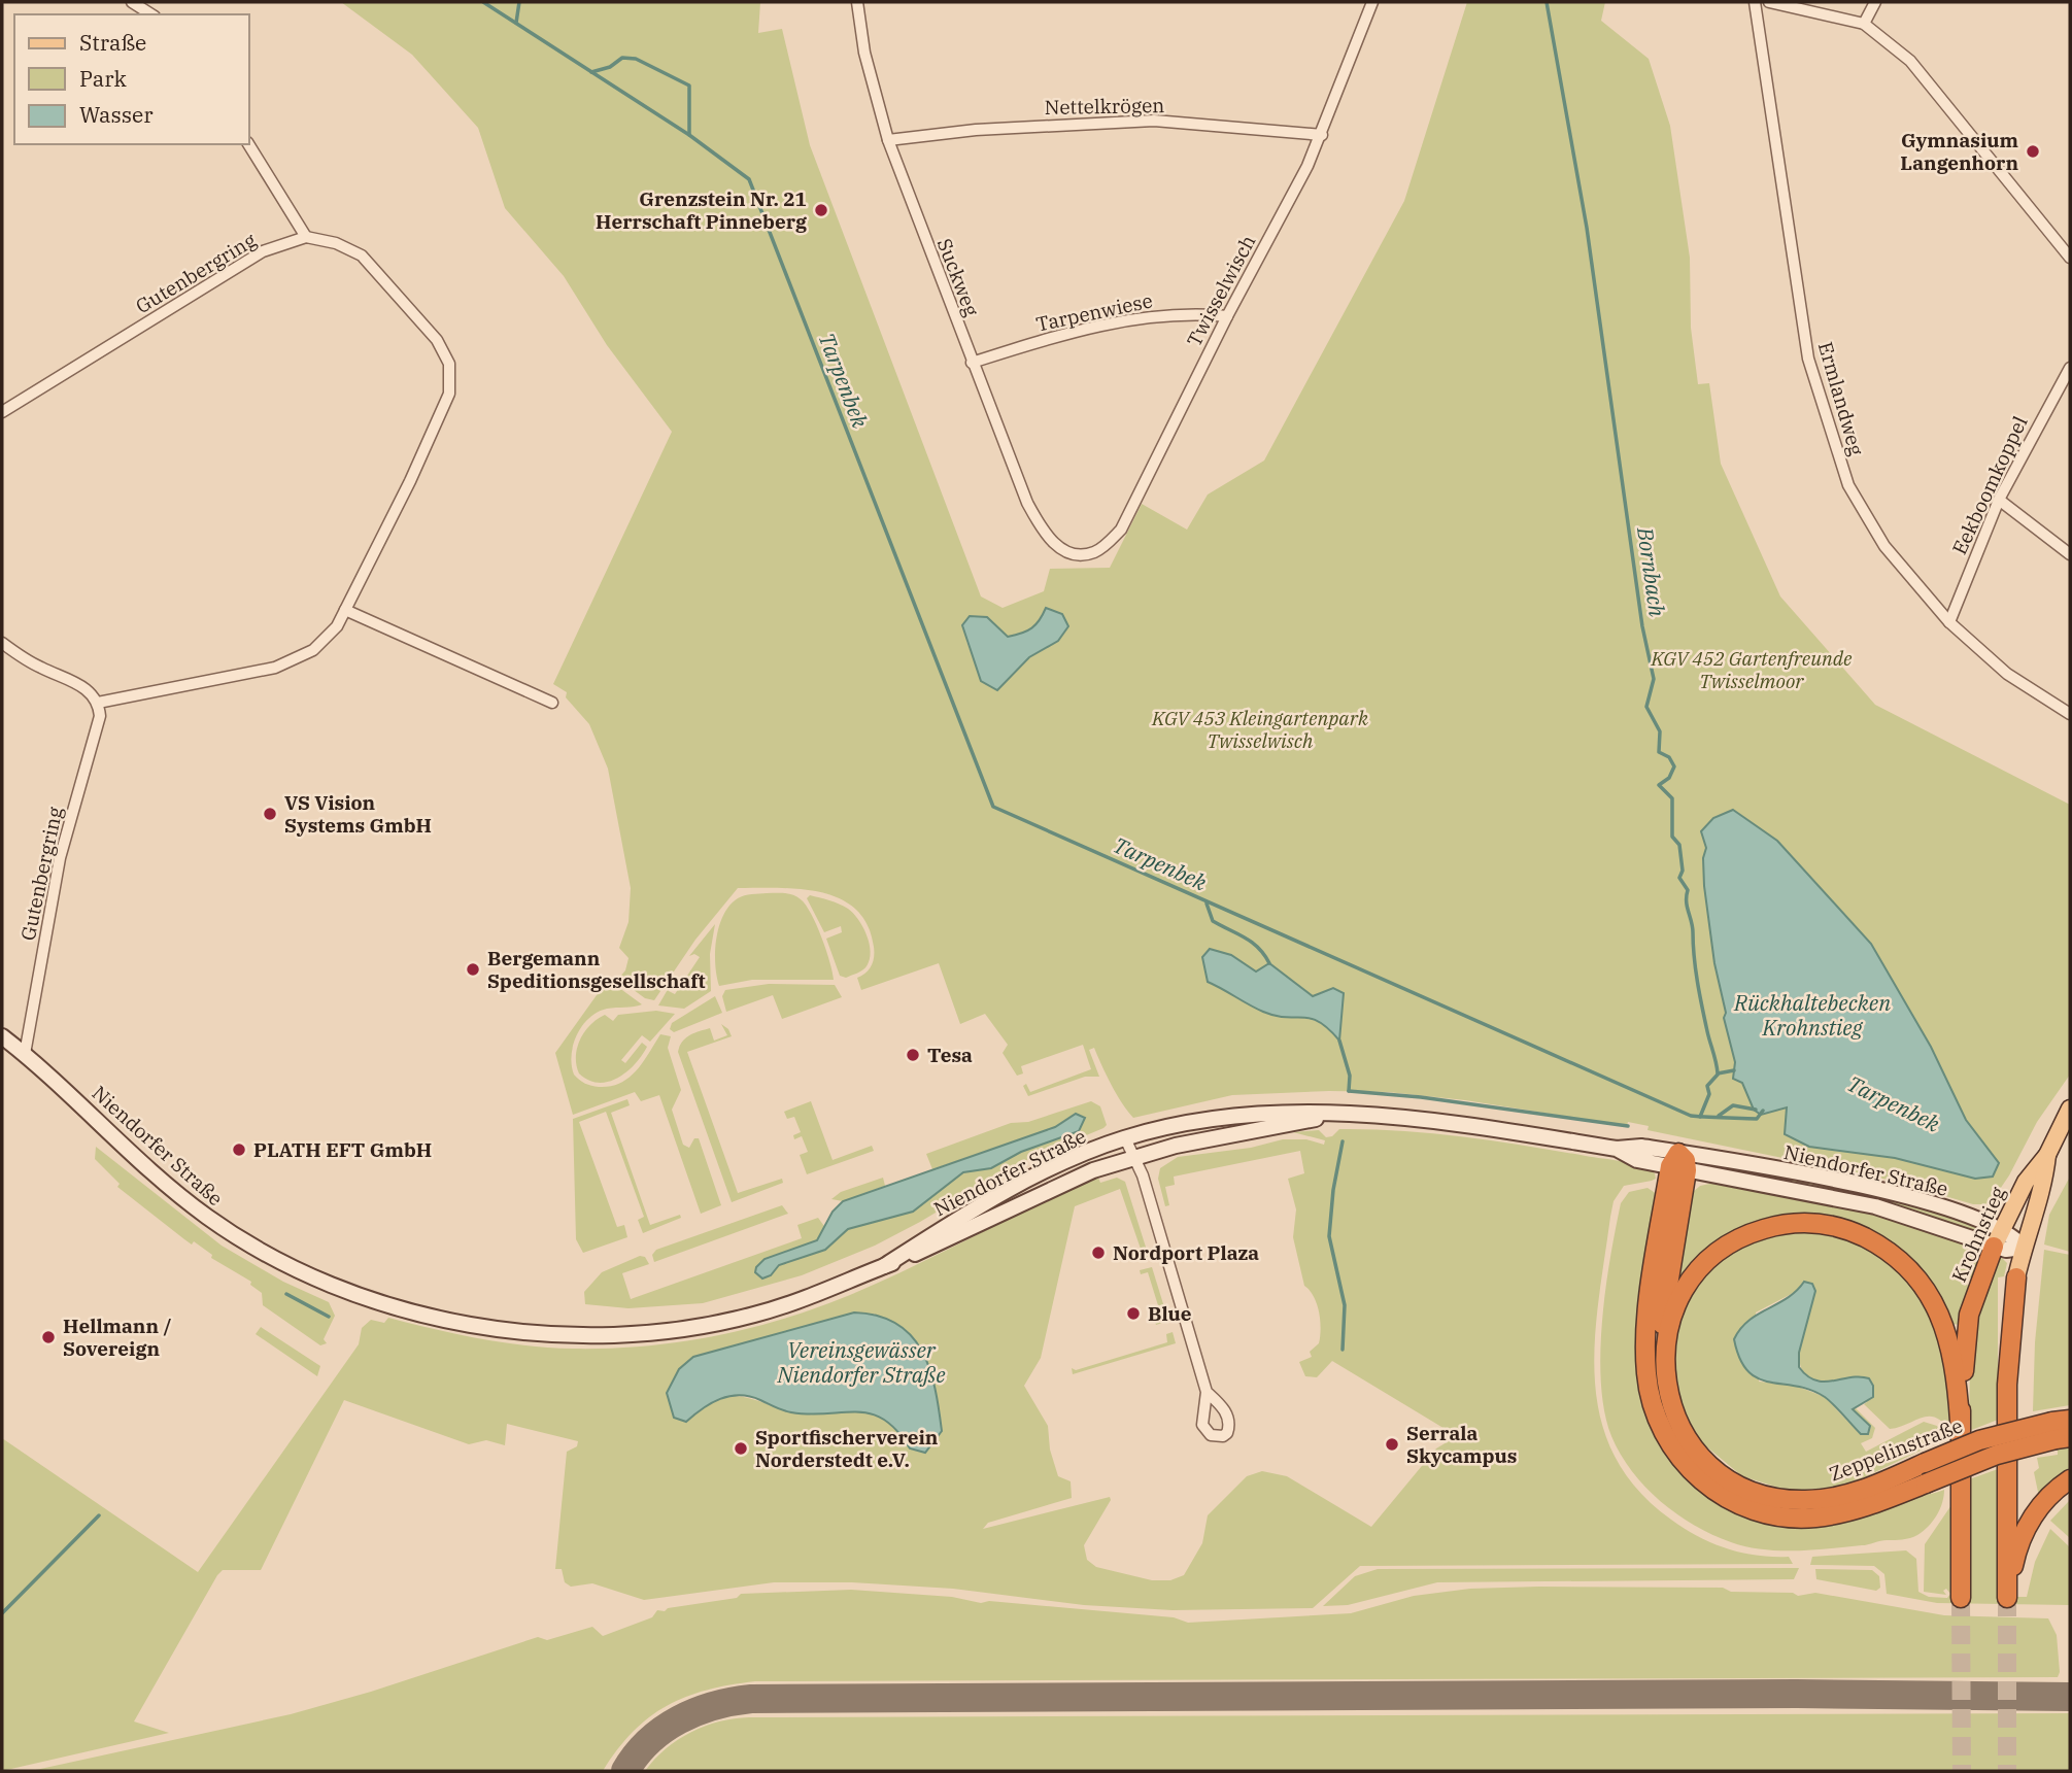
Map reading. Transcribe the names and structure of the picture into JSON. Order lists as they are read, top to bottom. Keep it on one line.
{"streets":{"highway":["Krohnstieg","Zeppelinstraße"],"main road":["Niendorfer Straße"],"street":["Nettelkrögen","Gutenbergring","Suckweg","Twisselwisch","Tarpenwiese","Ermlandweg","Eekboomkoppel"]},"crossings":[["Nettelkrögen","Suckweg"],["Nettelkrögen","Twisselwisch"],["Gutenbergring","Niendorfer Straße"],["Suckweg","Twisselwisch"],["Suckweg","Tarpenwiese"],["Twisselwisch","Tarpenwiese"],["Ermlandweg","Eekboomkoppel"],["Niendorfer Straße","Krohnstieg"],["Krohnstieg","Zeppelinstraße"]],"water":["Tarpenbek","Bornbach","Rückhaltebecken Krohnstieg","Vereinsgewässer Niendorfer Straße"],"parks":["KGV 452 Gartenfreunde Twisselmoor","KGV 453 Kleingartenpark Twisselwisch"],"places":["Gymnasium Langenhorn","Grenzstein Nr. 21 Herrschaft Pinneberg","VS Vision Systems GmbH","Bergemann Speditionsgesellschaft","Tesa","PLATH EFT GmbH","Nordport Plaza","Blue","Hellmann / Sovereign","Serrala Skycampus","Sportfischerverein Norderstedt e.V."],"legend":["Straße","Park","Wasser"]}
